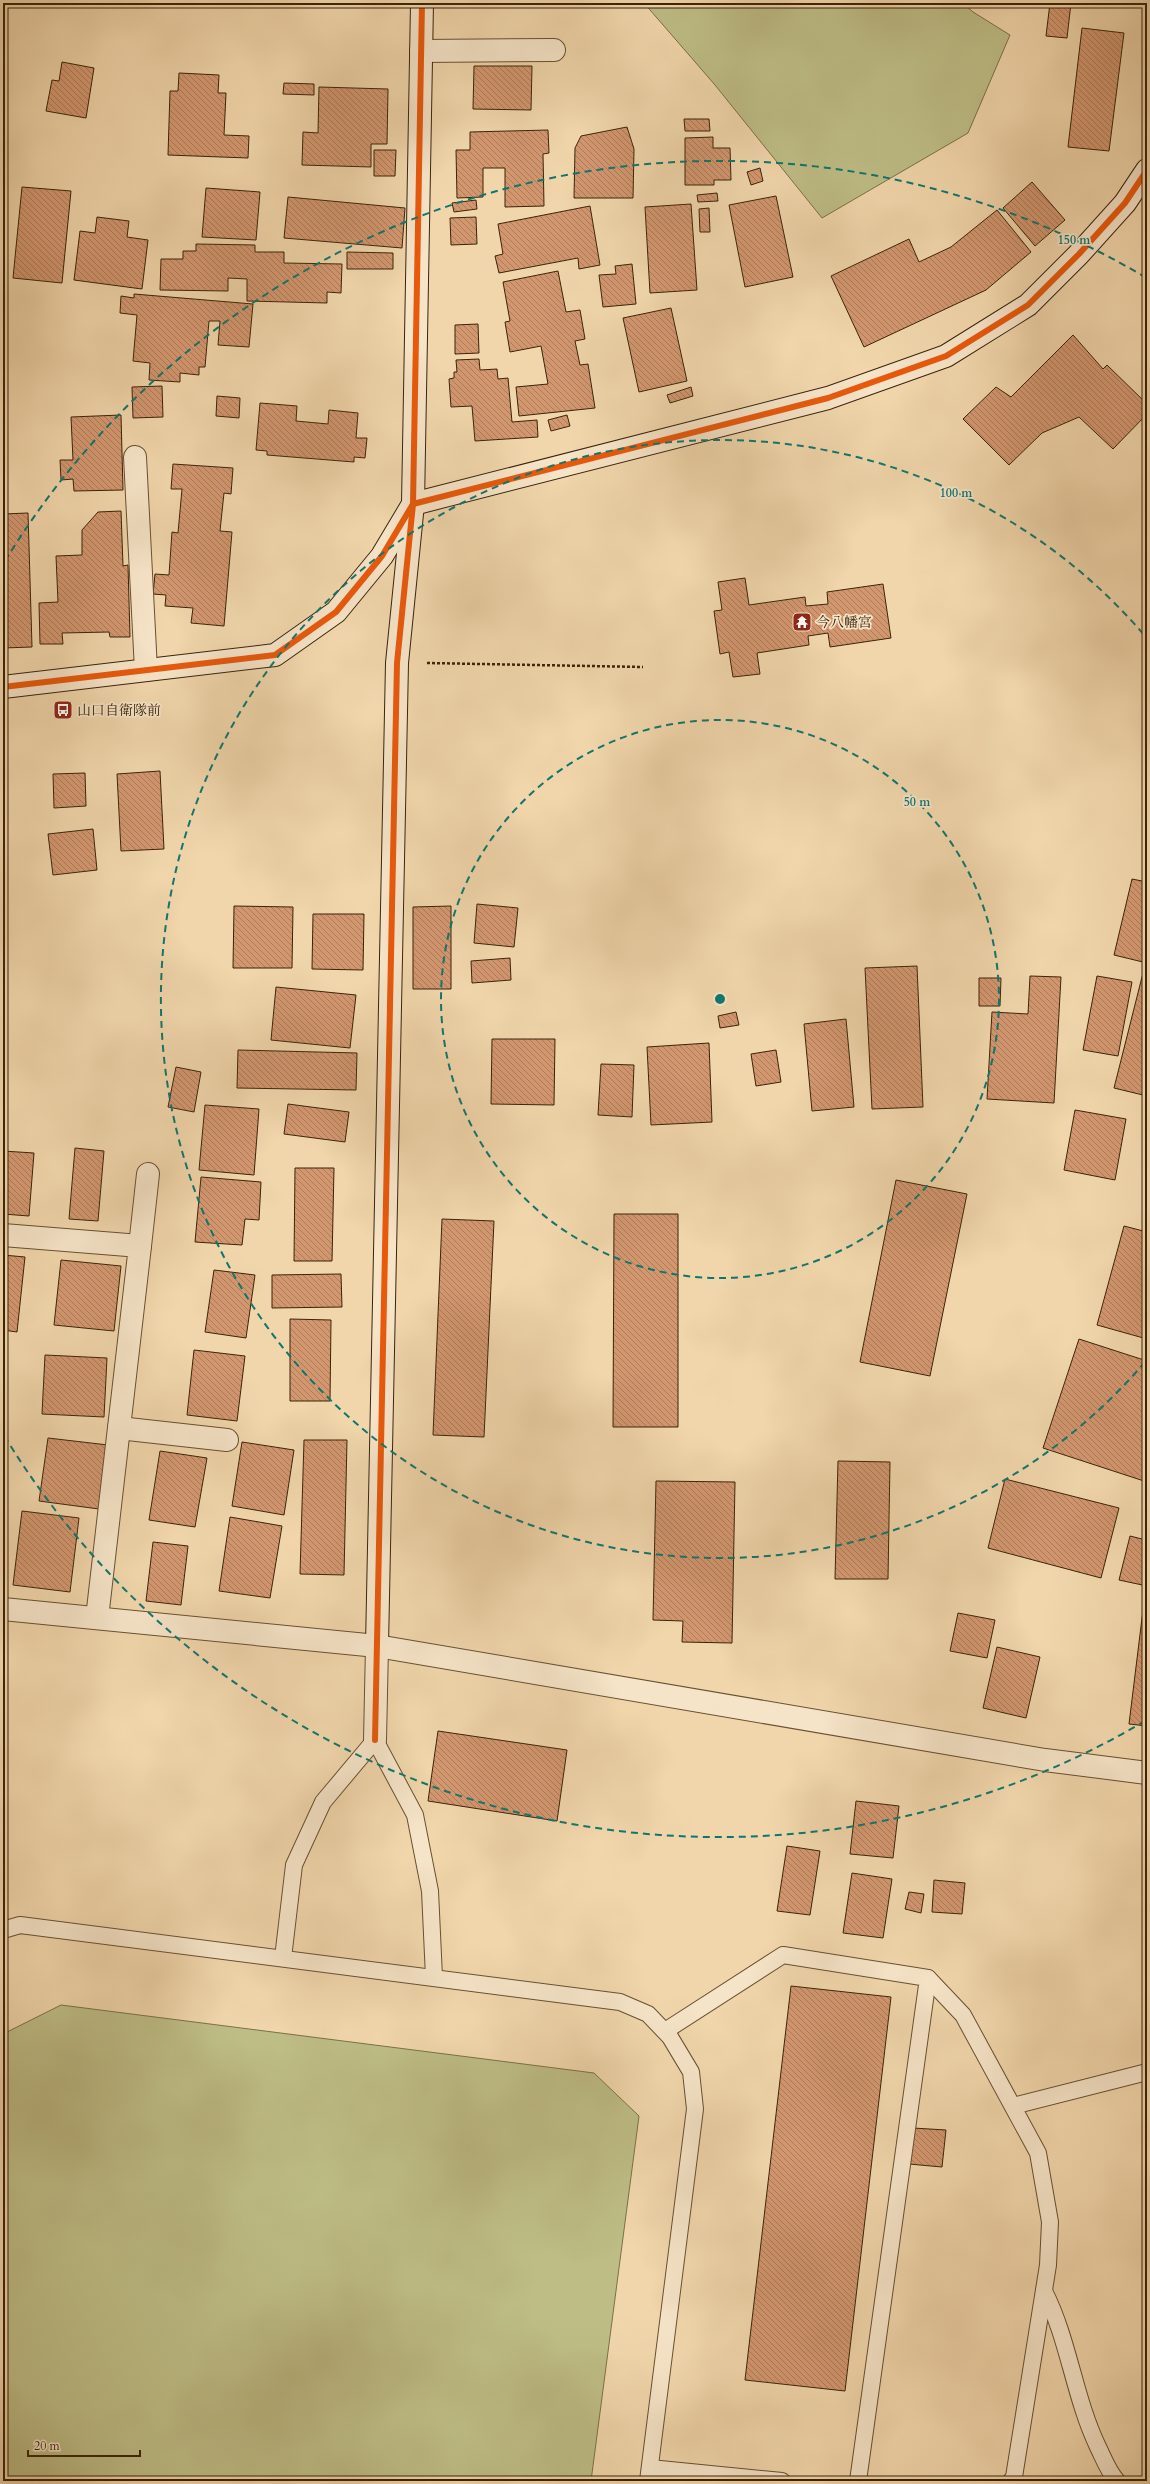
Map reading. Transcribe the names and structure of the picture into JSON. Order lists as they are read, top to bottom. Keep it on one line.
{"places":{"temple":["今八幡宮"],"bus stop":["山口自衛隊前"]},"scale_bar":"20 m","rings":["150 m","100 m","50 m"]}
